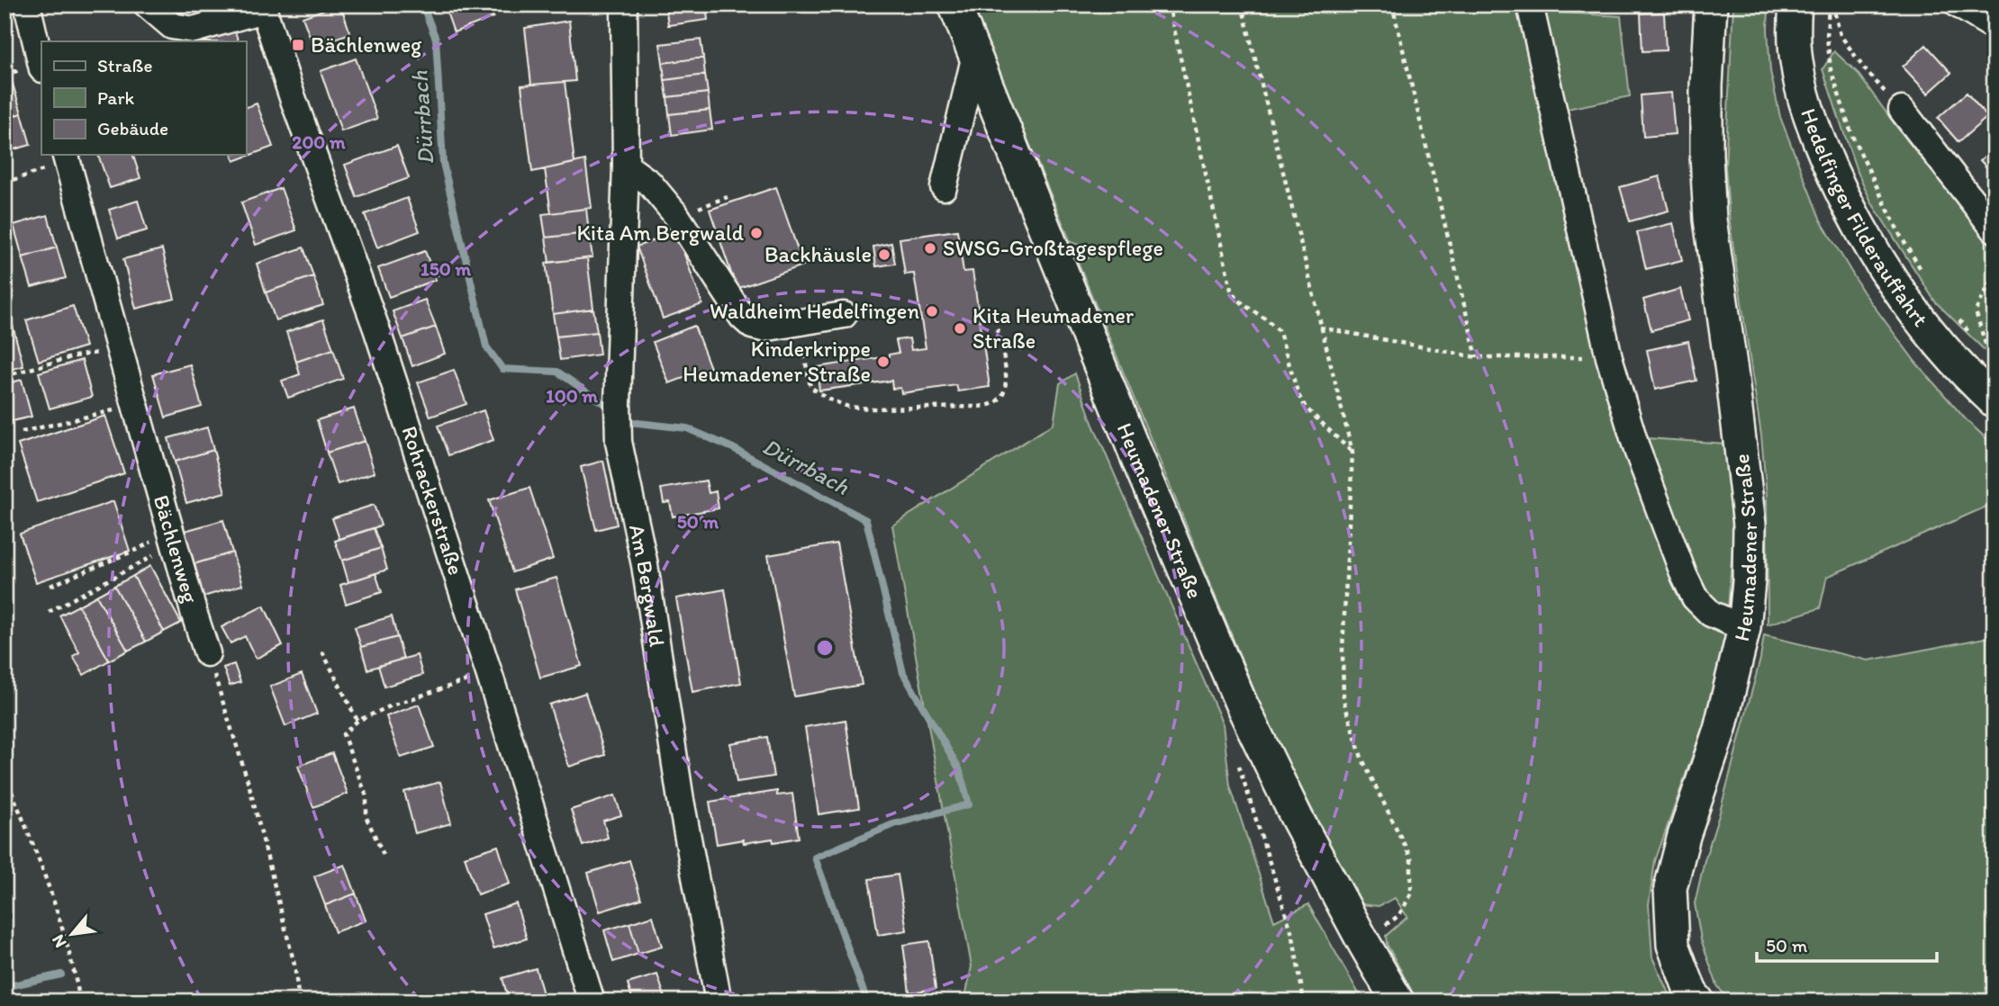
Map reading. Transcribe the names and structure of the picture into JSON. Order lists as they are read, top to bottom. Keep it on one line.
{"streets":{"main road":["Hedelfinger Filderauffahrt","Heumadener Straße"],"street":["Rohrackerstraße","Bächlenweg","Am Bergwald"]},"water":["Dürrbach"],"places":{"transit":["Bächlenweg"],"other":["Kita Am Bergwald","SWSG-Großtagespflege","Backhäusle","Waldheim Hedelfingen","Kita Heumadener Straße","Kinderkrippe Heumadener Straße"]},"legend":["Straße","Park","Gebäude"],"scale_bar":"50 m","north":"bottom left","rings":["200 m","150 m","100 m","50 m"]}
